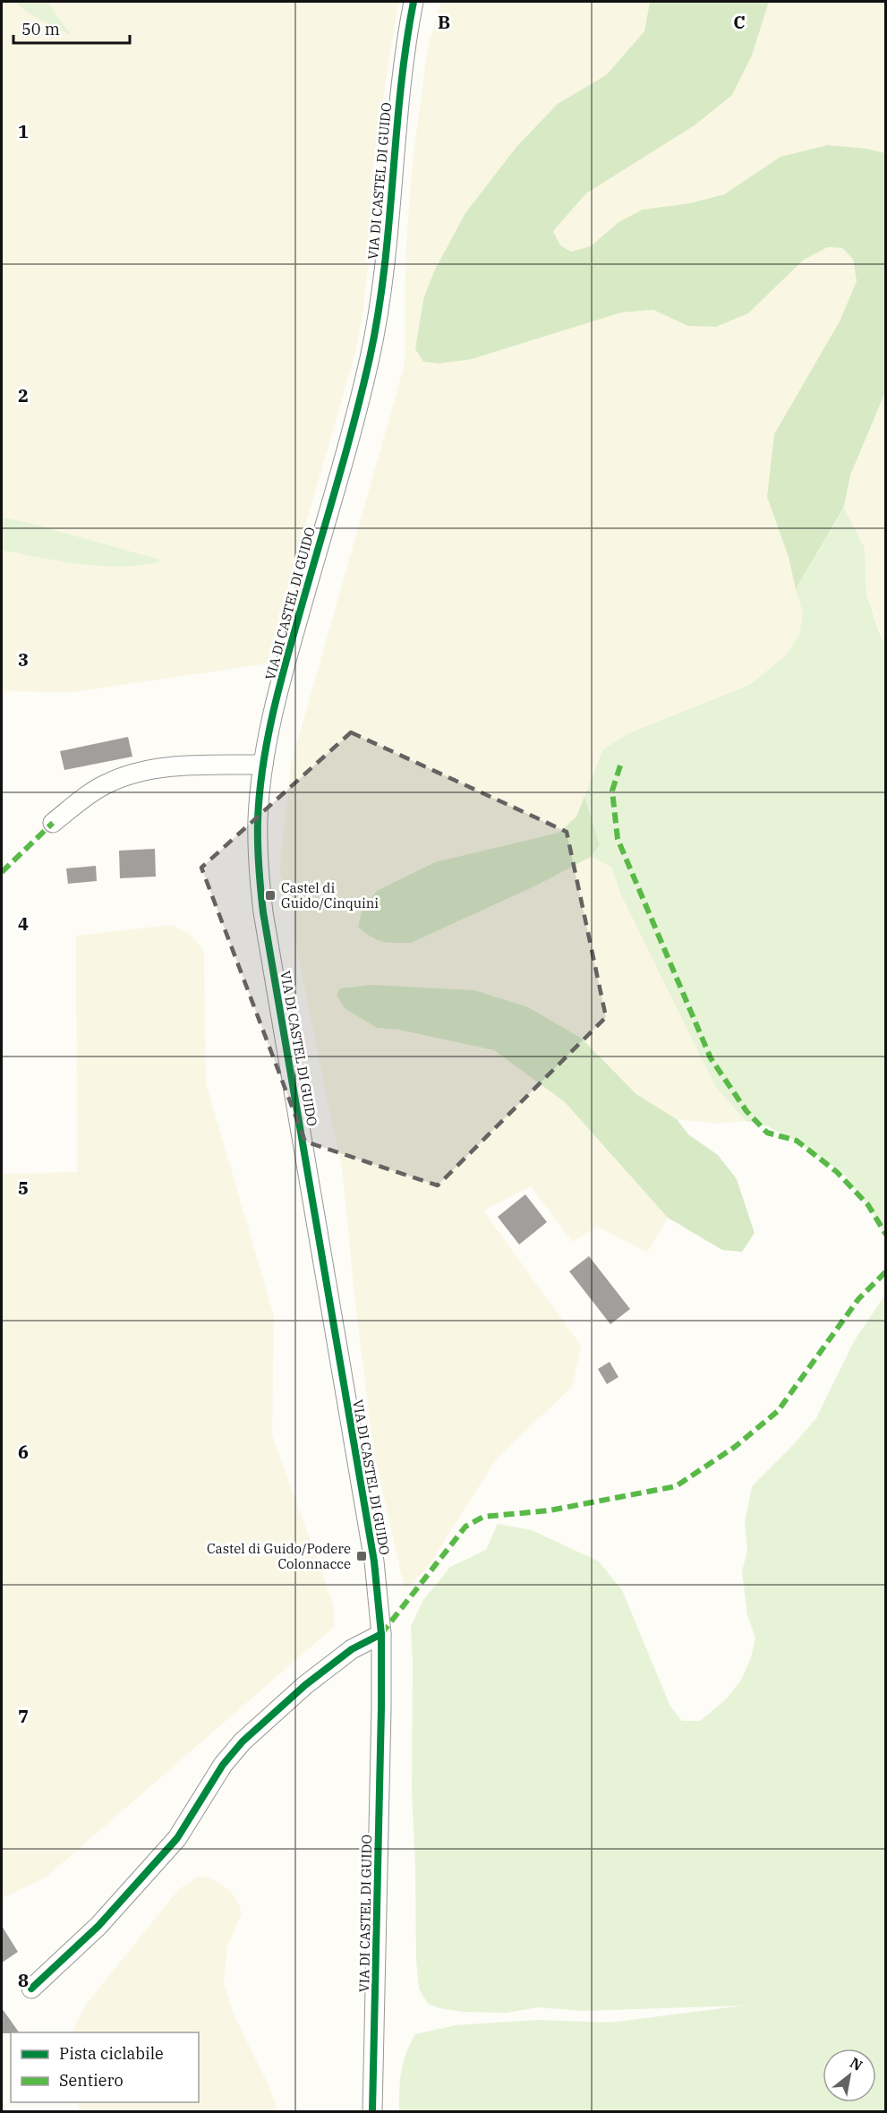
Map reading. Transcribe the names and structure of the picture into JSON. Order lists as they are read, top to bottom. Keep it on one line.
{"streets":{"street":["VIA DI CASTEL DI GUIDO"]},"places":{"transit":["Castel di Guido/Cinquini","Castel di Guido/Podere Colonnacce"]},"legend":["Pista ciclabile","Sentiero"],"scale_bar":"50 m","north":"top right","grid":{"columns":["B","C"],"rows":["1","2","3","4","5","6","7","8"]}}
